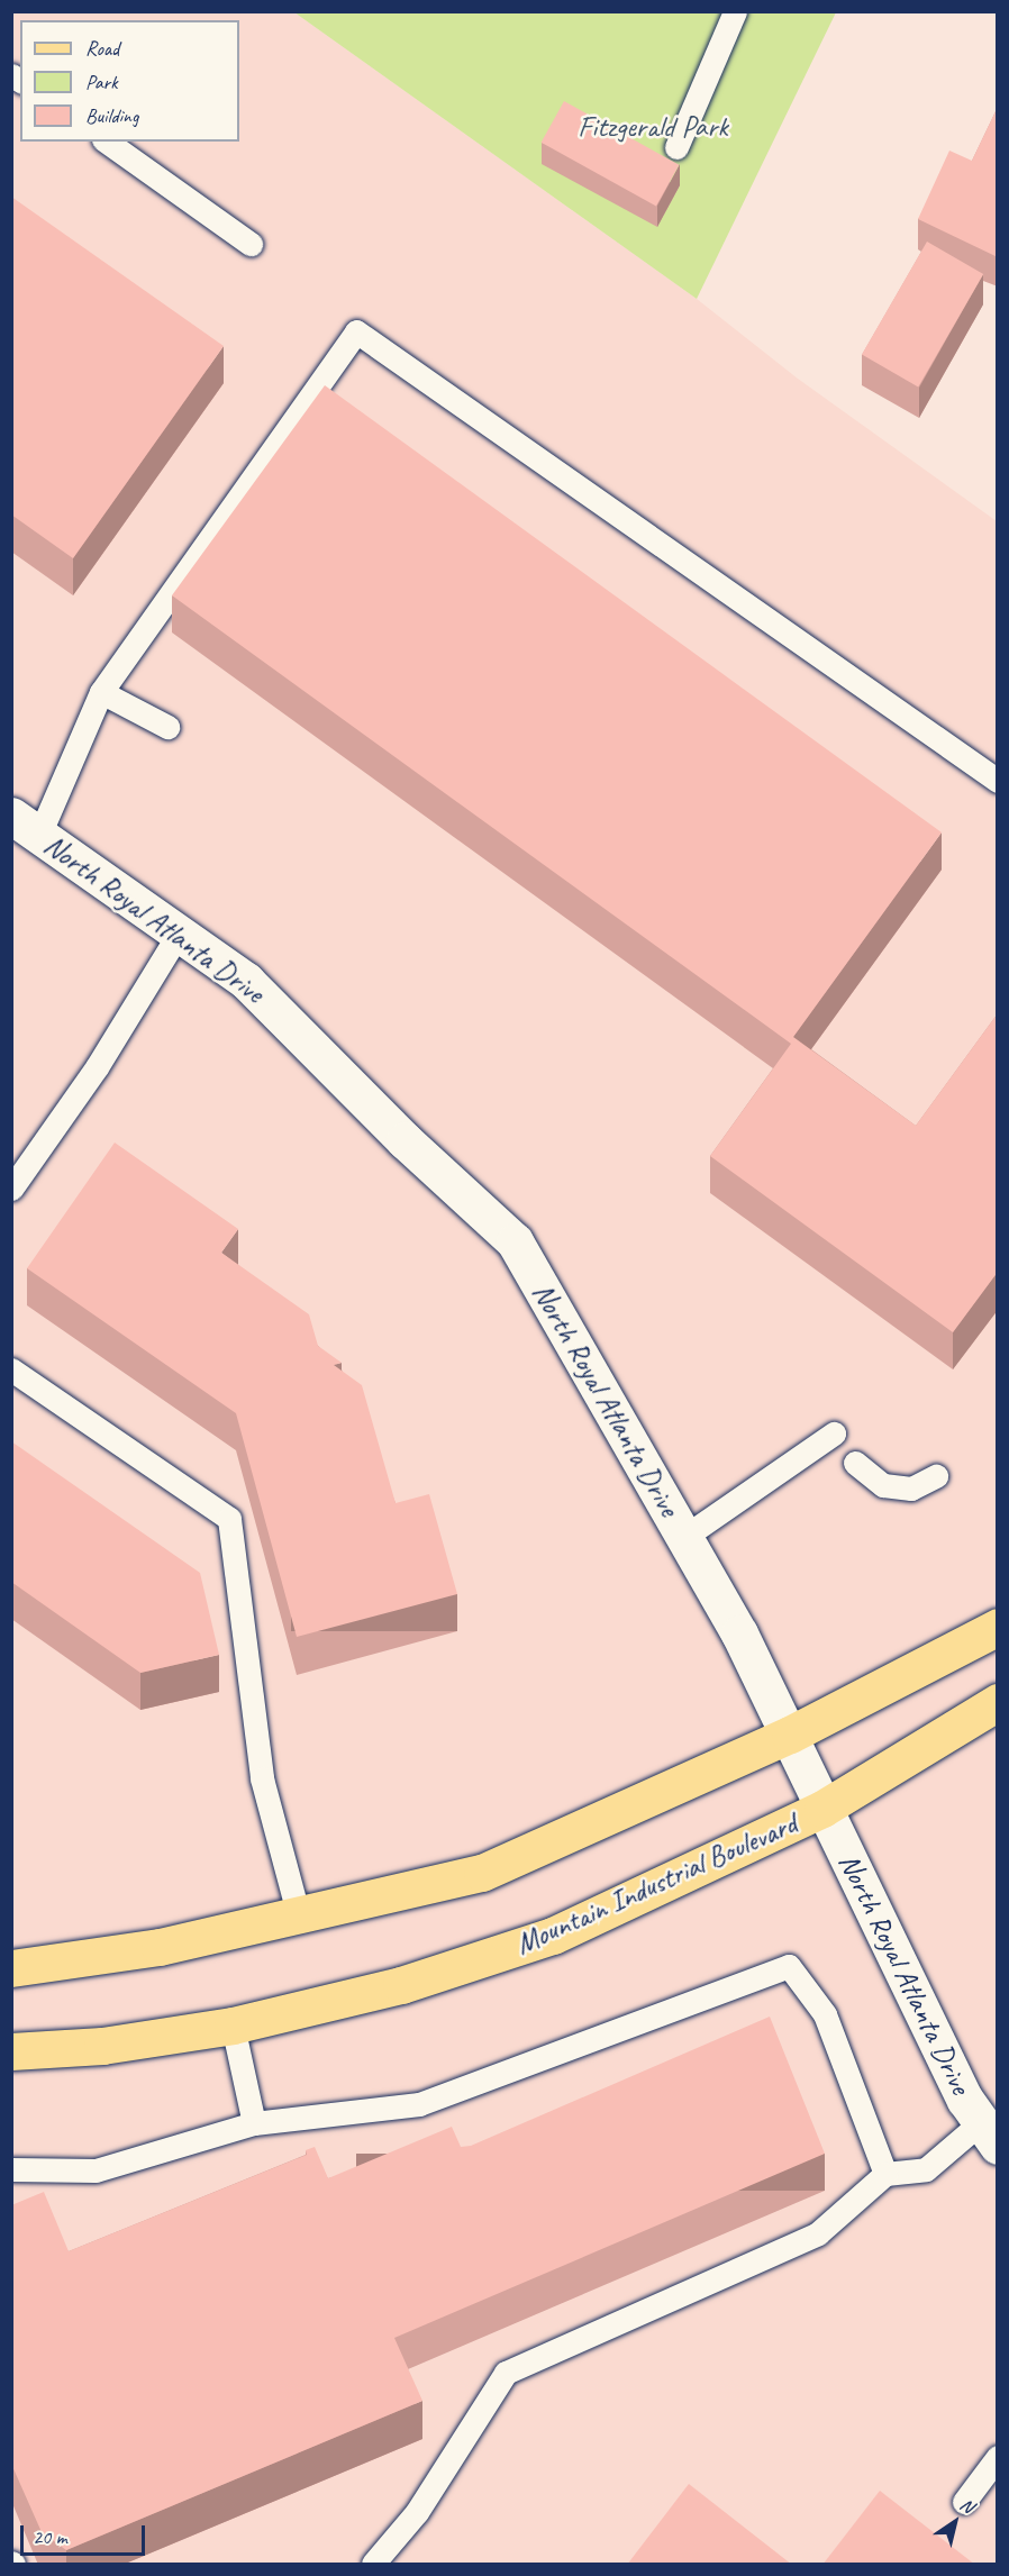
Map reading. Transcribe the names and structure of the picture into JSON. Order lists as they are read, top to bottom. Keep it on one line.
{"streets":{"main road":["Mountain Industrial Boulevard"],"street":["North Royal Atlanta Drive"]},"crossings":[["North Royal Atlanta Drive","Mountain Industrial Boulevard"]],"parks":["Fitzgerald Park"],"legend":["Road","Park","Building"],"scale_bar":"20 m","north":"top right"}
